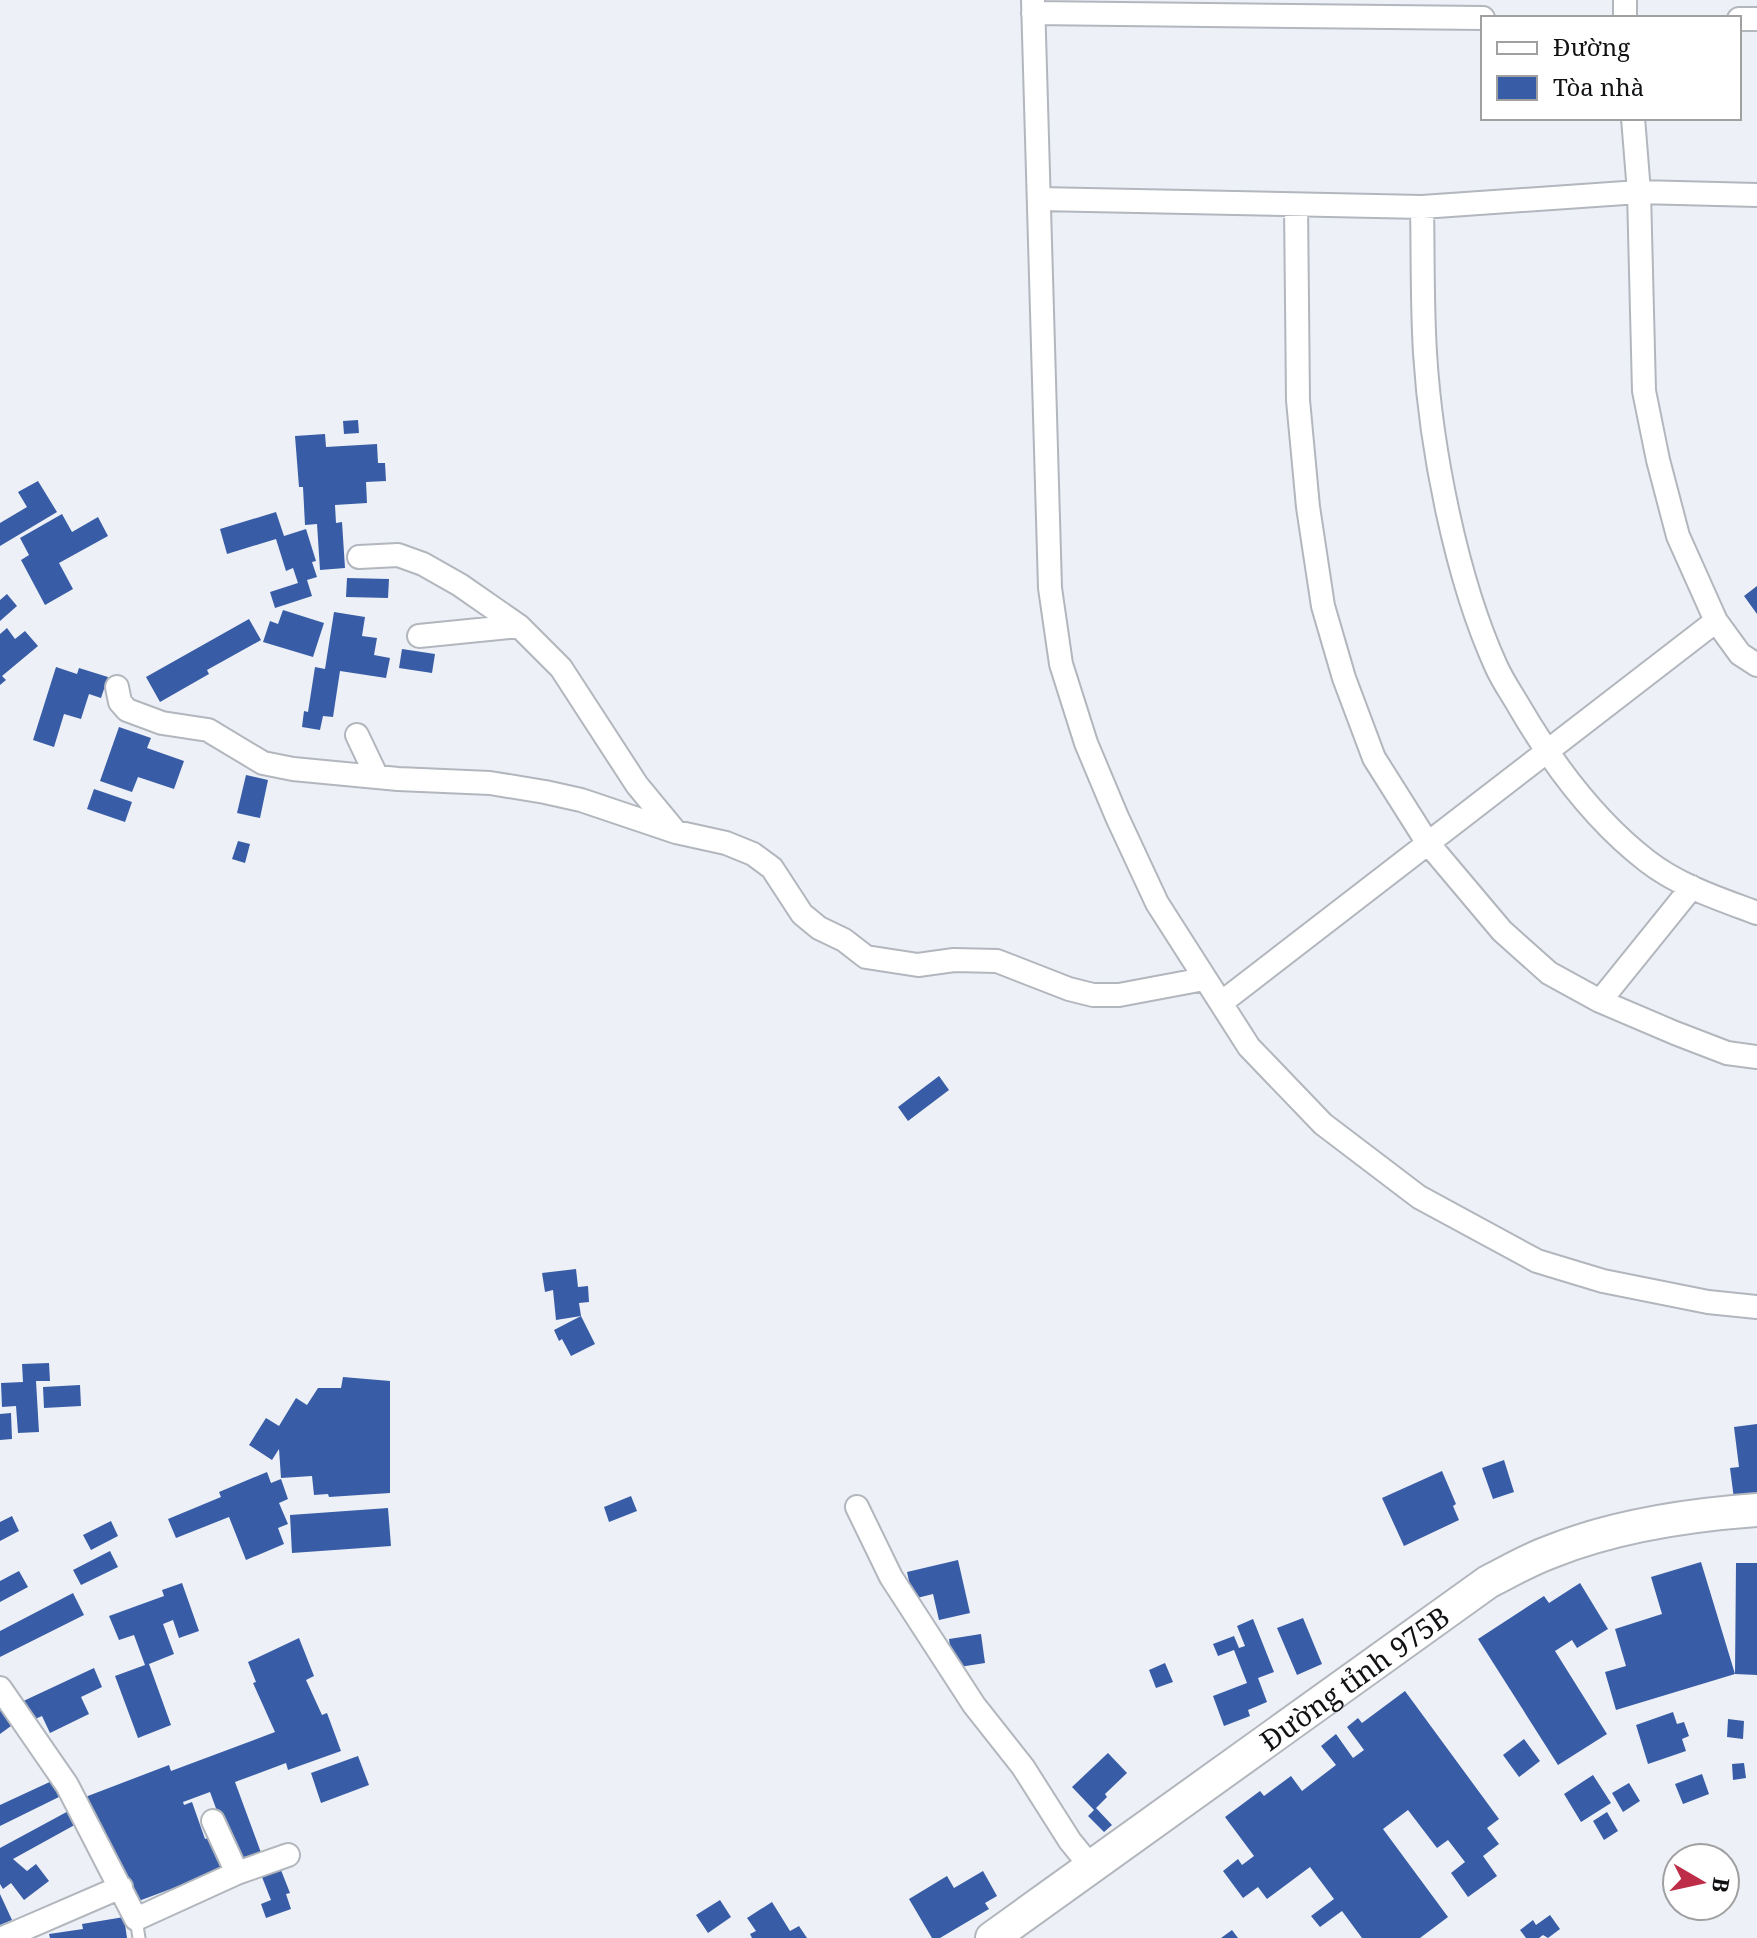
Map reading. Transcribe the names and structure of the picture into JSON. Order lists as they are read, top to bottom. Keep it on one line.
{"streets":{"main road":["Đường tỉnh 975B"]},"legend":["Đường","Tòa nhà"],"north":"right"}
